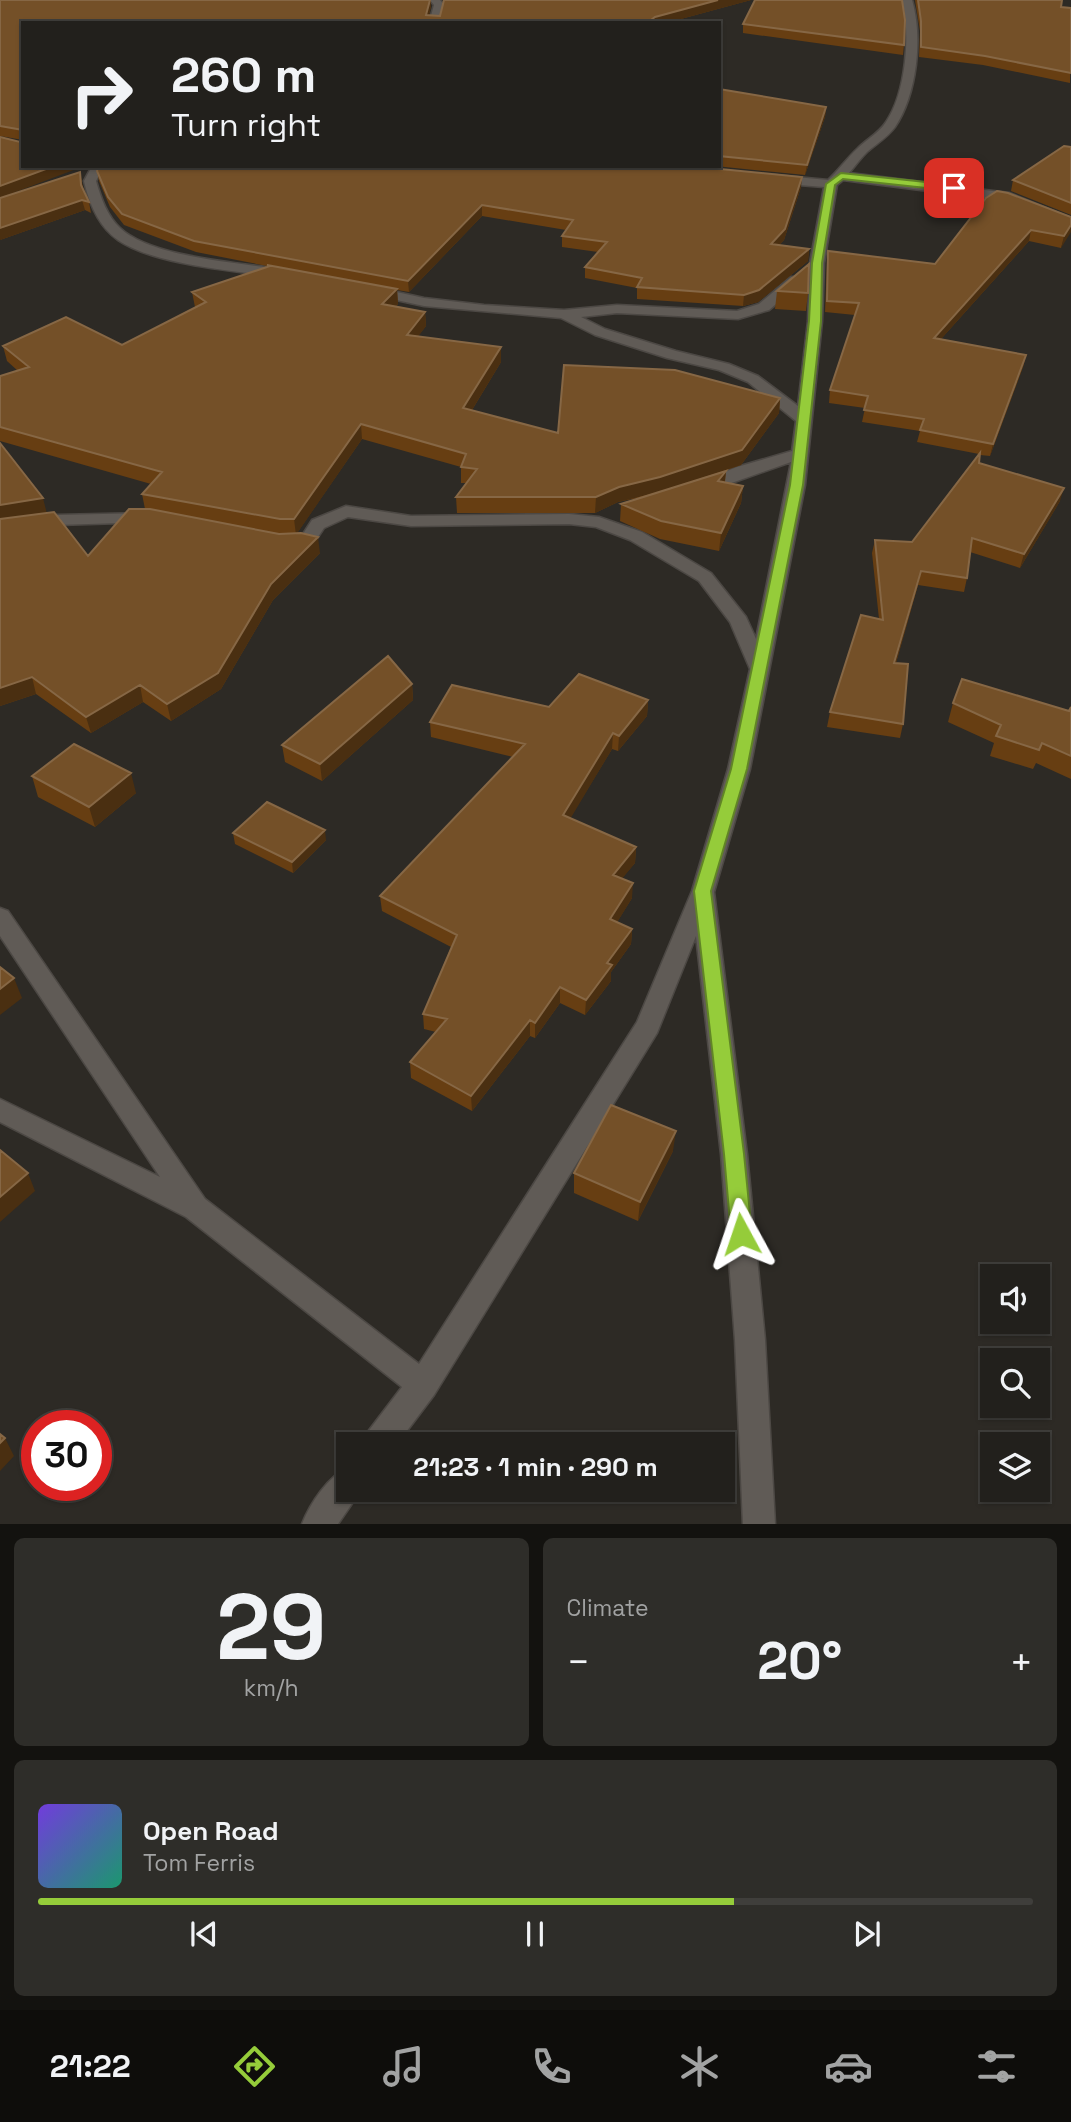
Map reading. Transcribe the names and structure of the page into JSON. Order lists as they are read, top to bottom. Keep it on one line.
{"page":{"turn":["260 m","Turn right"],"limit":"30","trip":"21:23 · 1 min · 290 m","tile":[["29","km/h"],"Climate"],"heat":["−","20°","+"],"song":["Open Road","Tom Ferris"],"tabs":"21:22"}}
